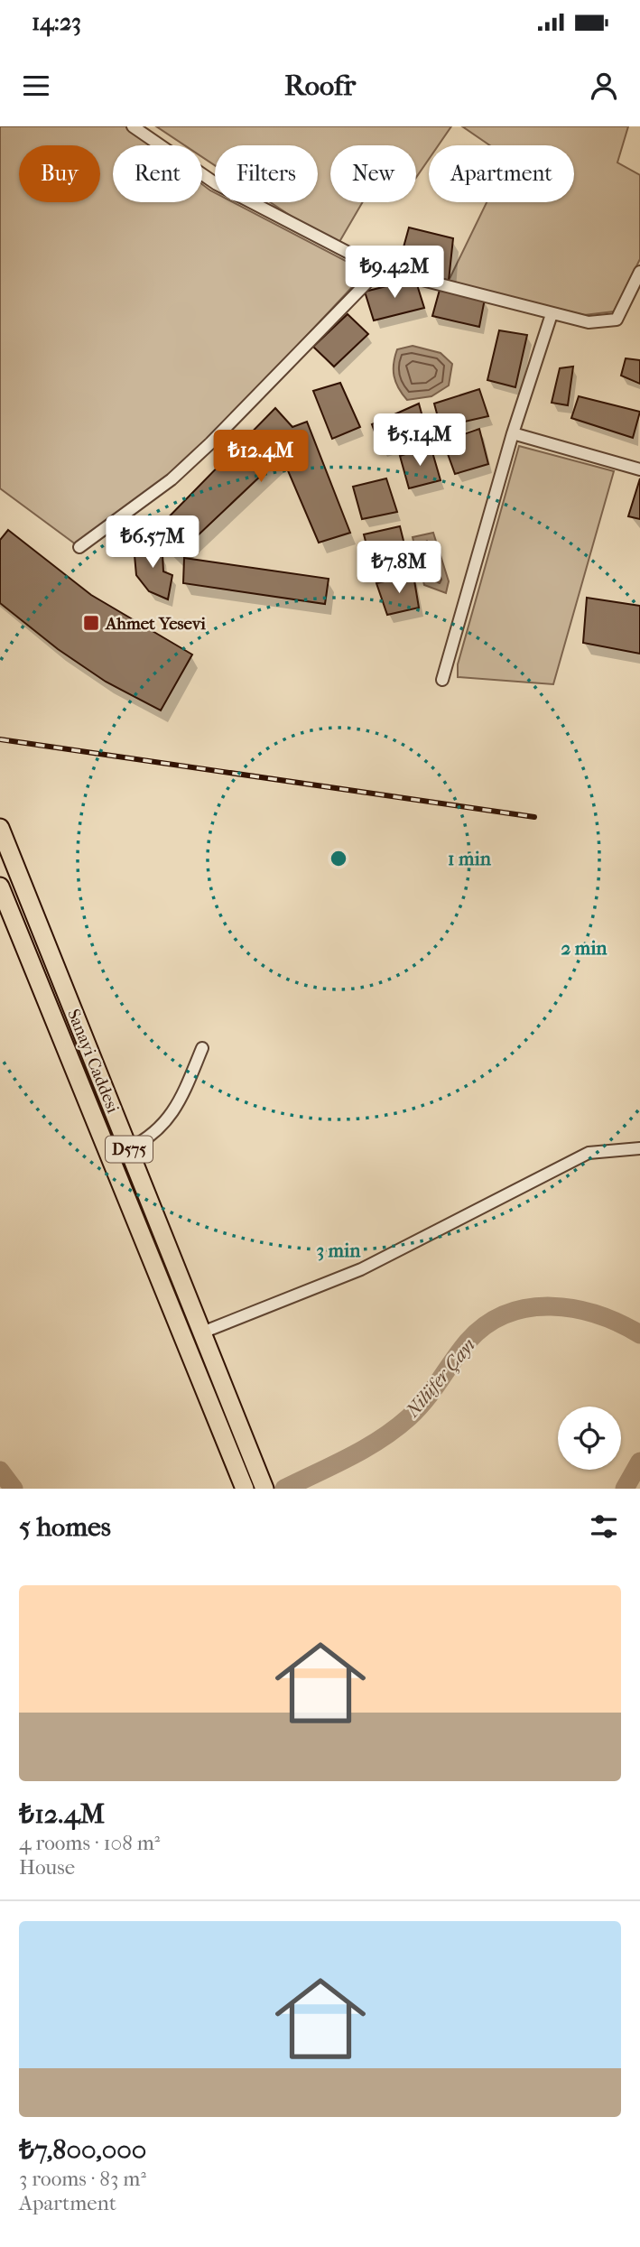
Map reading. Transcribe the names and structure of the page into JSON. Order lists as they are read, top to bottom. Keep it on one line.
{"streets":{"highway":["Sanayi Caddesi","D575"]},"water":["Nilüfer Çayı"],"places":{"transit":["Ahmet Yesevi"]},"page":{"status":"14:23","header":"Roofr","chip":["Buy","Rent","Filters","New","Apartment"],"price":["₺9.42M","₺5.14M","₺12.4M","₺6.57M","₺7.8M"],"heading":"5 homes","list":[{"name":"₺12.4M","note":"4 rooms · 108 m² · House"},{"name":"₺7,800,000","note":"3 rooms · 83 m² · Apartment"}]},"rings":["1 min","2 min","3 min"]}
